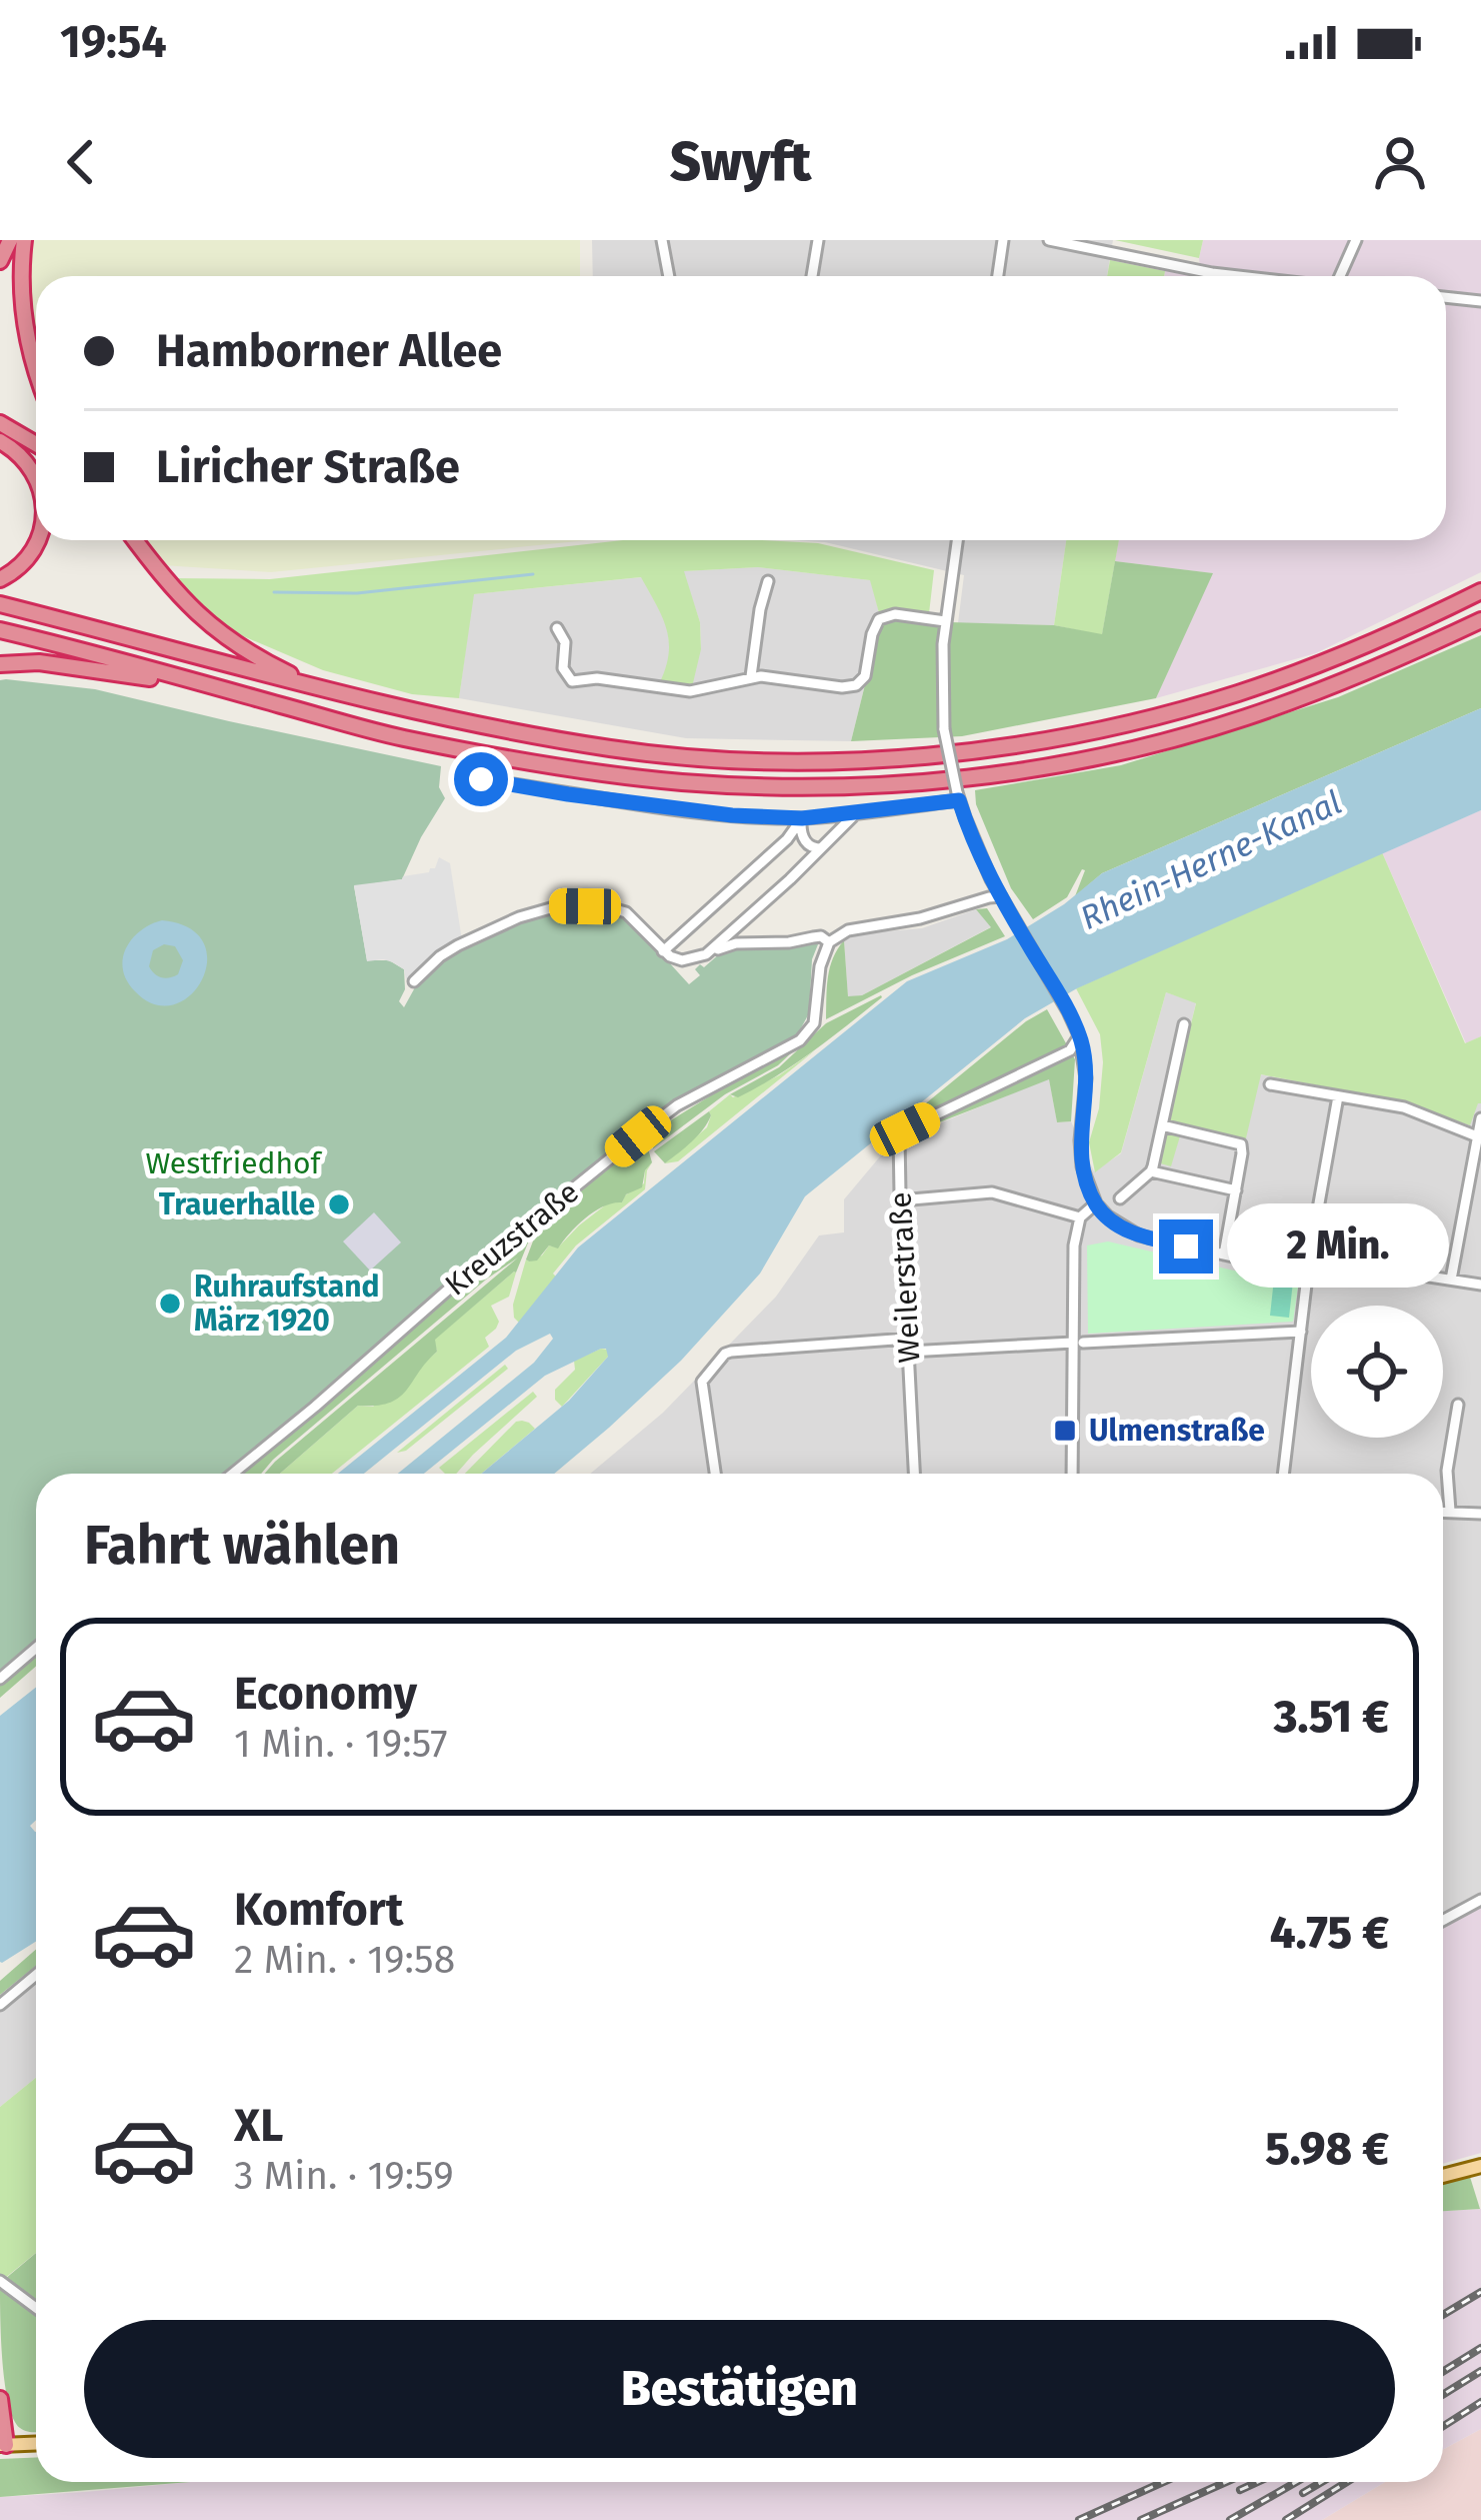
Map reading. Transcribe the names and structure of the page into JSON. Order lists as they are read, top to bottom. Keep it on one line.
{"streets":{"street":["Kreuzstraße","Weilerstraße"]},"water":["Rhein-Herne-Kanal"],"parks":["Westfriedhof"],"places":{"other":["Trauerhalle","Ruhraufstand März 1920"],"transit":["Ulmenstraße"]},"page":{"status":"19:54","header":"Swyft","banner":["Hamborner Allee","Liricher Straße"],"bubble":"2 Min.","heading":"Fahrt wählen","list":[{"name":"Economy","note":"1 Min. · 19:57","value":"3.51 €"},{"name":"Komfort","note":"2 Min. · 19:58","value":"4.75 €"},{"name":"XL","note":"3 Min. · 19:59","value":"5.98 €"}],"buttons":"Bestätigen"}}
